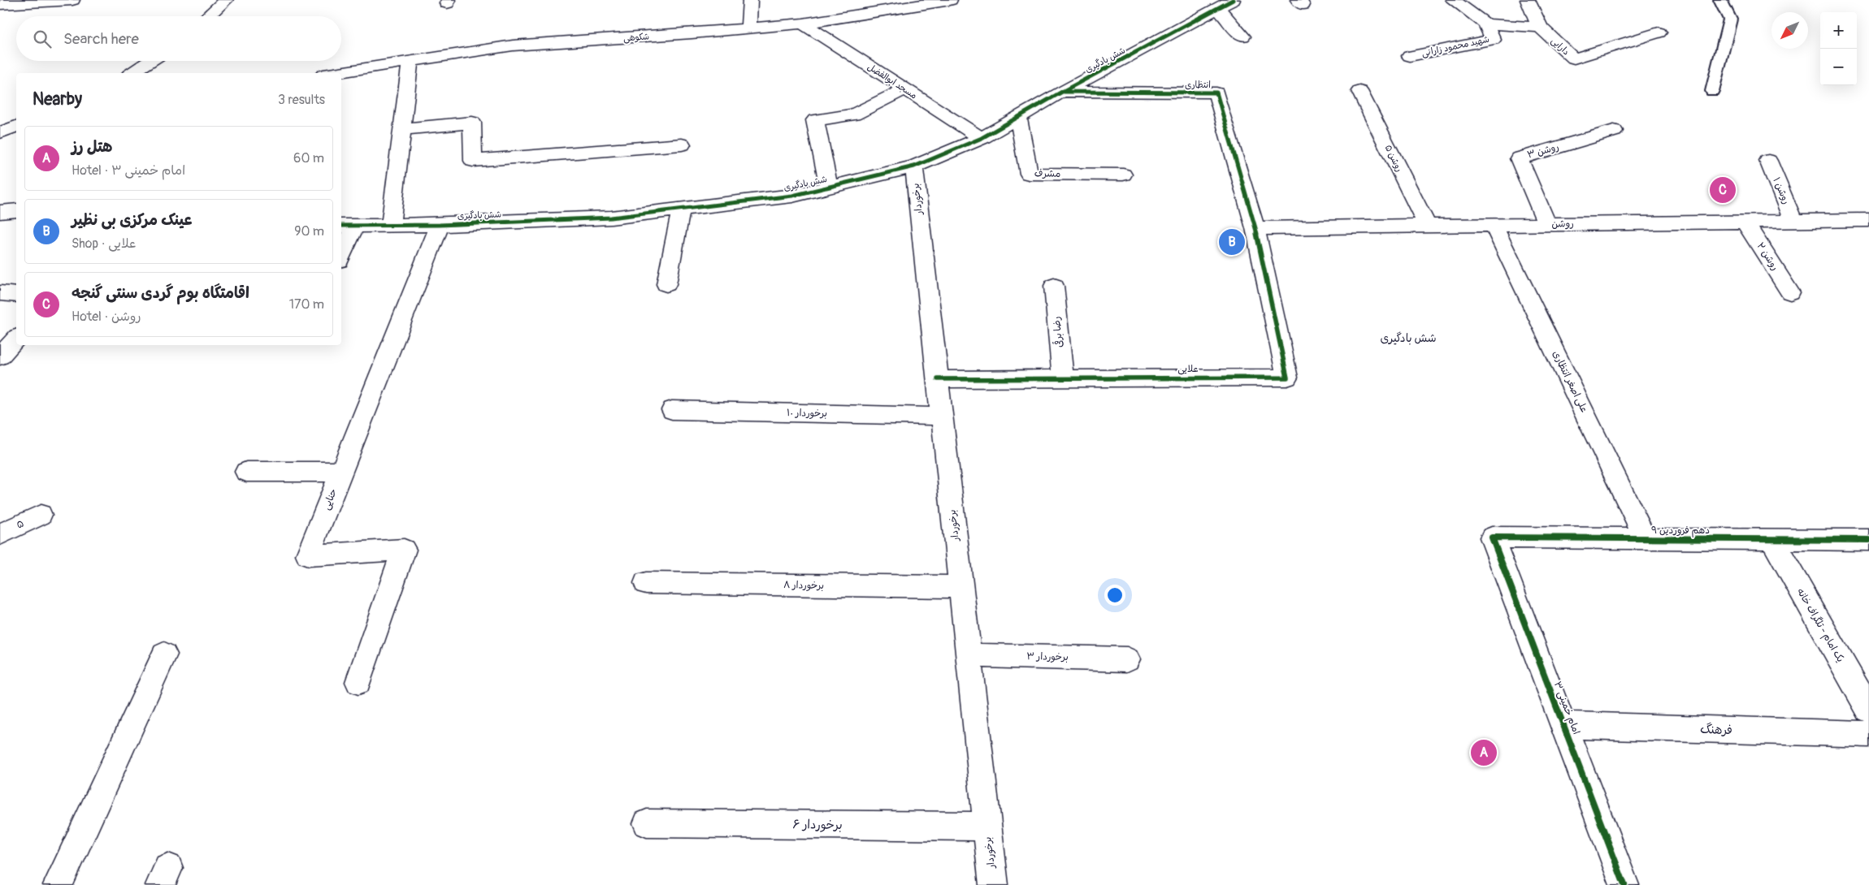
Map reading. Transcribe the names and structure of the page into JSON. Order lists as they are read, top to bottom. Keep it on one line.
{"streets":{"street":["شکوهی","شهید محمود زارانی","دارایی","شش بادگیری","مسجد ابوالفضل","انتظاری","روشن ۳","روشن ۵","مشرف","روشن ۱","برخوردار","روشن","روشن ۲","رضا برقی","علایی","علی اصغر انتظاری","برخوردار ۱۰","حنایی","۵","دهم فروردین ۹","برخوردار ۸","یک امام - تلگراف خانه","برخوردار ۳","امام خمینی ۳","فرهنگ","برخوردار ۶"]},"crossings":[["شکوهی","مسجد ابوالفضل"],["شش بادگیری","مسجد ابوالفضل"],["شش بادگیری","انتظاری"],["شش بادگیری","مشرف"],["شش بادگیری","برخوردار"],["شش بادگیری","حنایی"],["انتظاری","روشن"],["انتظاری","علایی"],["روشن ۳","روشن"],["روشن ۵","روشن"],["روشن ۱","روشن"],["برخوردار","علایی"],["برخوردار","برخوردار ۱۰"],["برخوردار","برخوردار ۸"],["برخوردار","برخوردار ۳"],["برخوردار","برخوردار ۶"],["روشن","روشن ۲"],["روشن","علایی"],["روشن","علی اصغر انتظاری"],["رضا برقی","علایی"],["علی اصغر انتظاری","دهم فروردین ۹"],["دهم فروردین ۹","یک امام - تلگراف خانه"],["دهم فروردین ۹","امام خمینی ۳"],["امام خمینی ۳","فرهنگ"]],"districts":["شش بادگیری"],"north":"bottom left","page":{"map_buttons":["+","−"],"search":"Search here","heading":["Nearby","3 results"],"list":[{"mark":"A","name":"هتل رز","note":"Hotel · امام خمینی ۳","value":"60 m"},{"mark":"B","name":"عینک مرکزی بی نظیر","note":"Shop · علایی","value":"90 m"},{"mark":"C","name":"اقامتگاه بوم گردی سنتی گنجه","note":"Hotel · روشن","value":"170 m"}],"pins":["C","B","A"]}}
